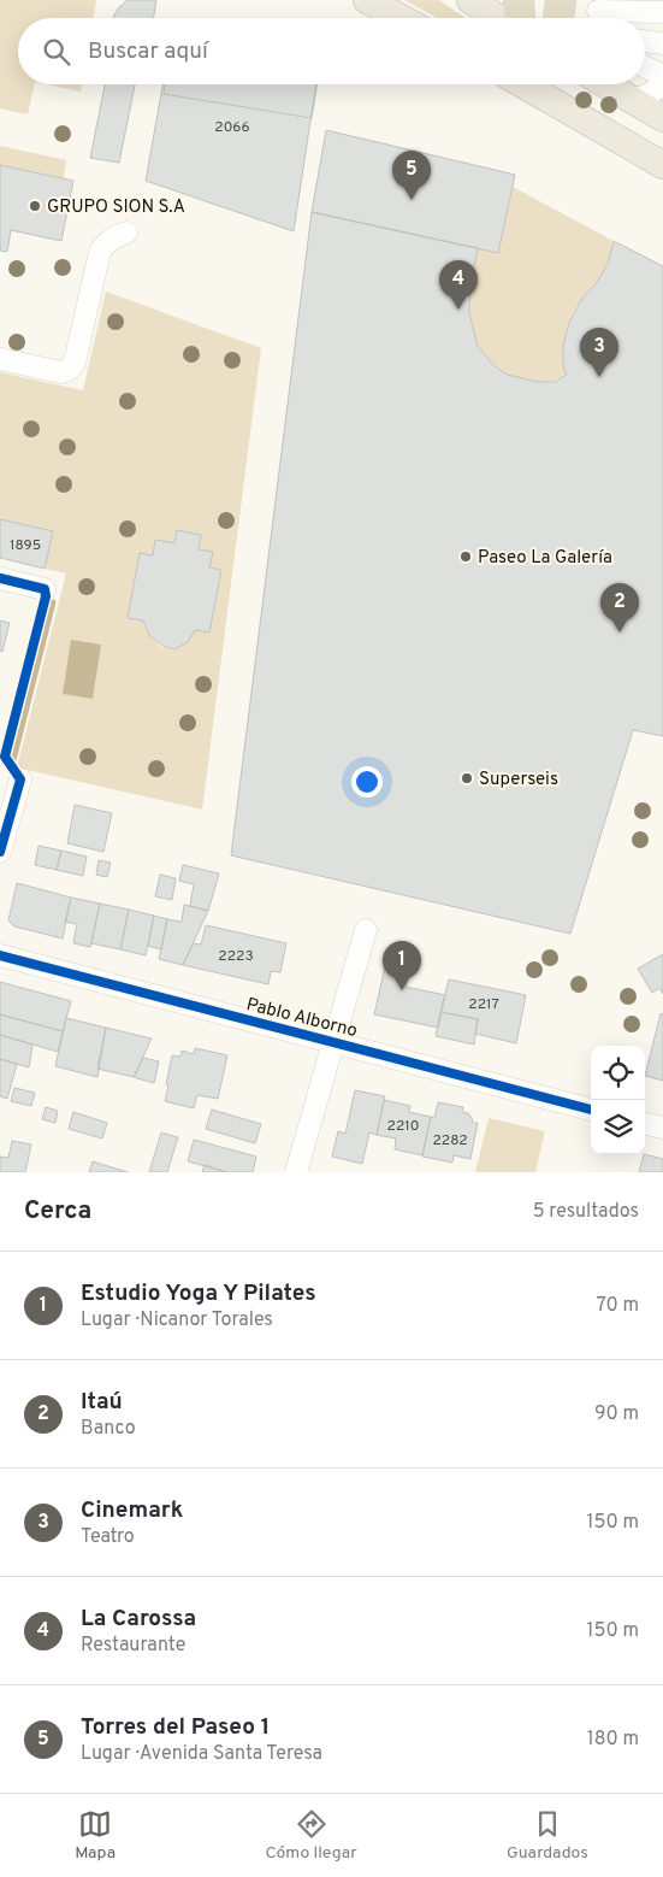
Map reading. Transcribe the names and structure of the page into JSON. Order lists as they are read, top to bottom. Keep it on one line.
{"streets":{"street":["Pablo Alborno"]},"places":["GRUPO SION S.A","Paseo La Galería","Superseis"],"house_numbers":["2066","1895","2223","2217","2210","2282"],"page":{"search":"Buscar aquí","pins":["5","4","3","2","1"],"heading":["Cerca","5 resultados"],"list":[{"mark":"1","name":"Estudio Yoga Y Pilates","note":"Lugar · Nicanor Torales","value":"70 m"},{"mark":"2","name":"Itaú","note":"Banco","value":"90 m"},{"mark":"3","name":"Cinemark","note":"Teatro","value":"150 m"},{"mark":"4","name":"La Carossa","note":"Restaurante","value":"150 m"},{"mark":"5","name":"Torres del Paseo 1","note":"Lugar · Avenida Santa Teresa","value":"180 m"}],"nav":["Mapa","Cómo llegar","Guardados"]}}
